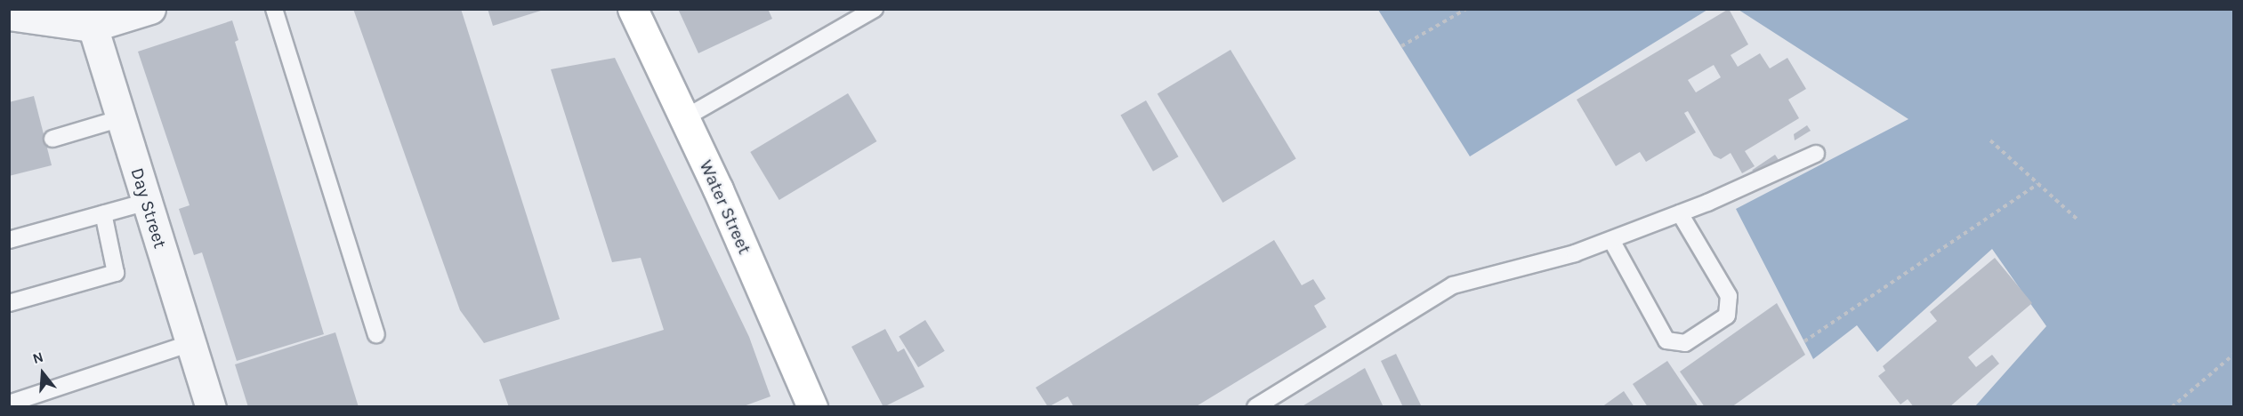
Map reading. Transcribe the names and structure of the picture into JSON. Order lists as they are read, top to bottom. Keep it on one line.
{"streets":{"main road":["Water Street"],"street":["Day Street"]},"north":"top"}
